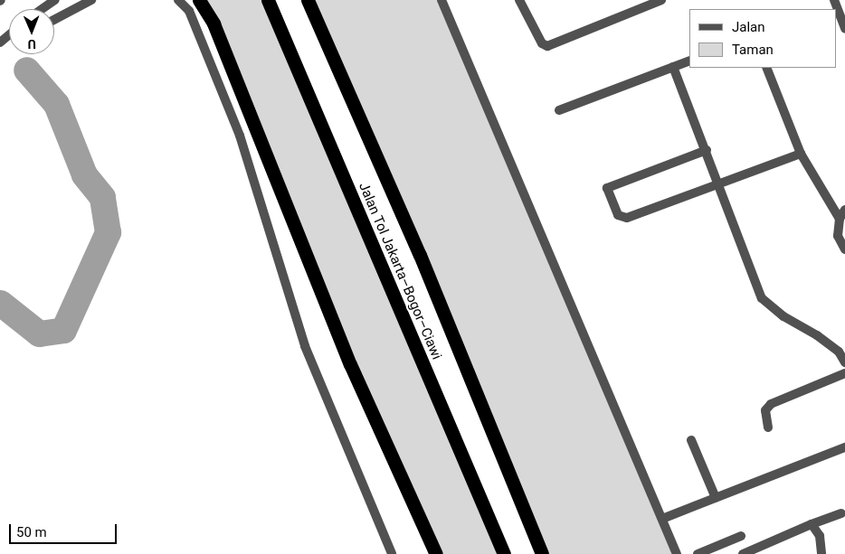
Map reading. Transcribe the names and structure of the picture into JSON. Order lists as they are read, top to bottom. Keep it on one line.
{"streets":{"highway":["Jalan Tol Jakarta–Bogor–Ciawi"]},"legend":["Jalan","Taman"],"scale_bar":"50 m","north":"bottom"}
